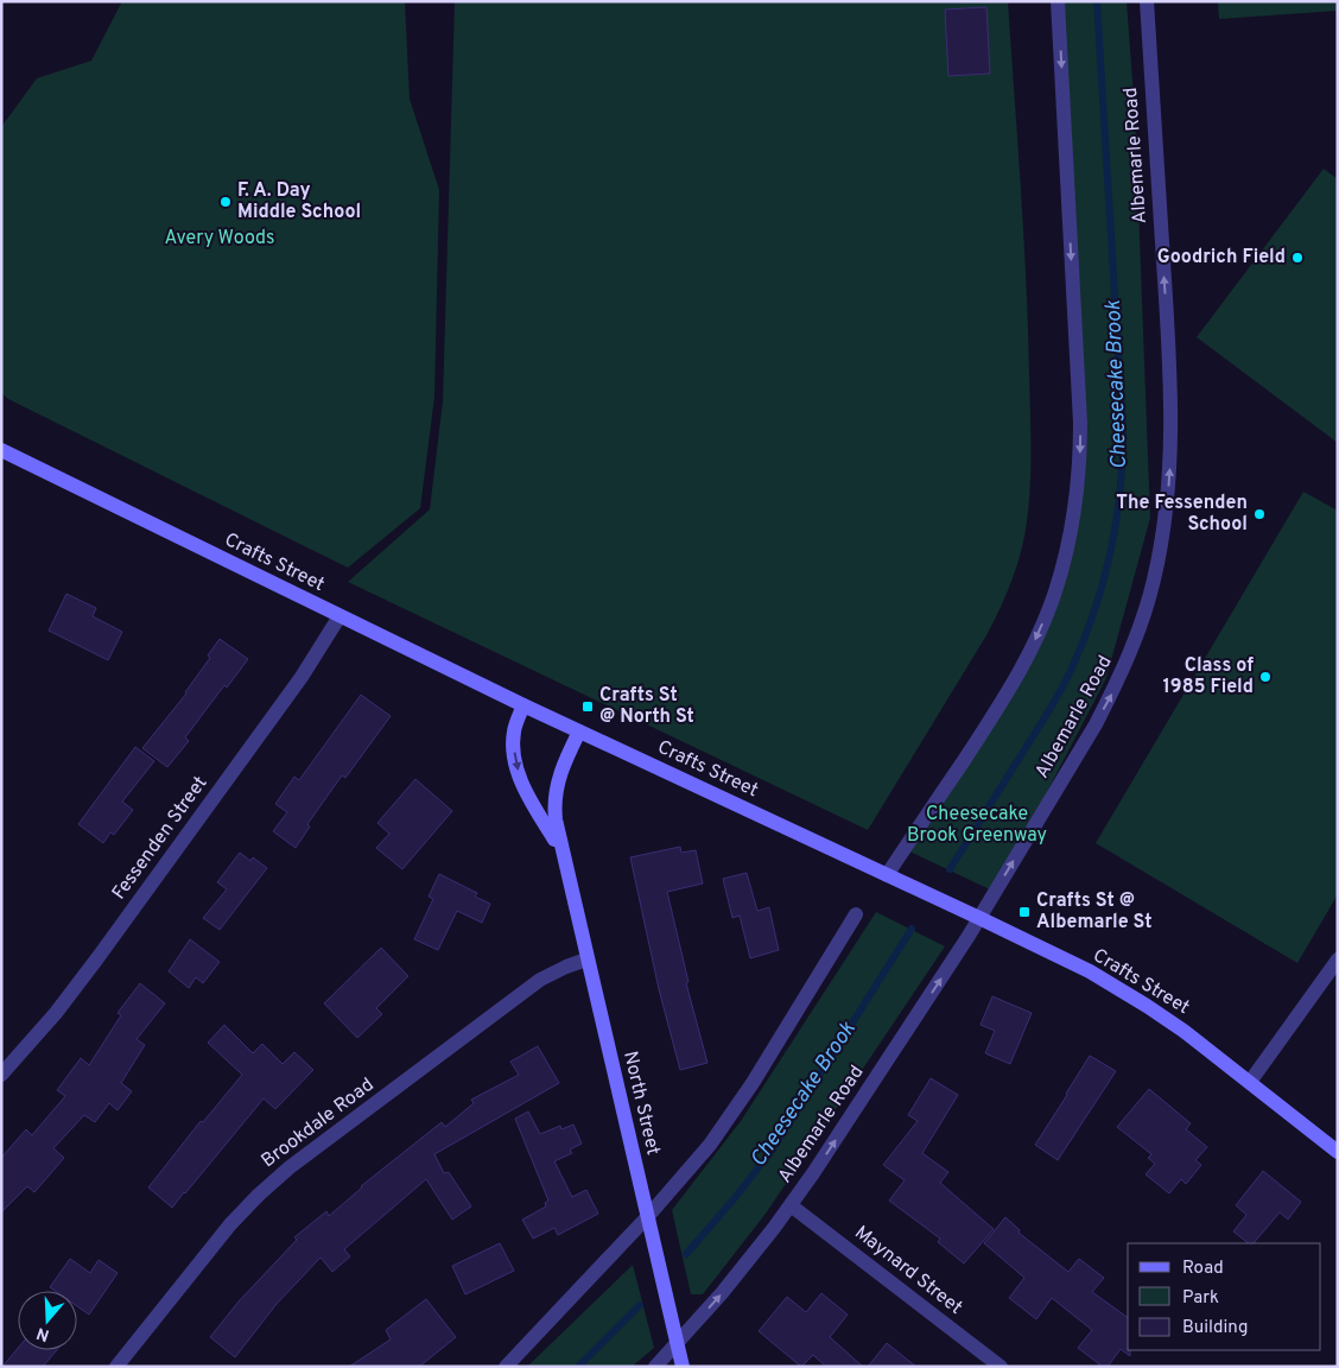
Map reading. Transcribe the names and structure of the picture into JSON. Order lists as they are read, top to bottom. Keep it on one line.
{"streets":{"main road":["Crafts Street","North Street"],"street":["Albemarle Road","Fessenden Street","Brookdale Road","Maynard Street"]},"crossings":[["Albemarle Road","Crafts Street"],["Albemarle Road","North Street"],["Albemarle Road","Maynard Street"],["Crafts Street","Fessenden Street"],["Crafts Street","North Street"],["North Street","Brookdale Road"]],"water":["Cheesecake Brook"],"parks":["Avery Woods","Cheesecake Brook Greenway"],"places":{"other":["F. A. Day Middle School","Goodrich Field","The Fessenden School","Class of 1985 Field"],"transit":["Crafts St @ North St","Crafts St @ Albemarle St"]},"legend":["Road","Park","Building"],"north":"bottom"}
